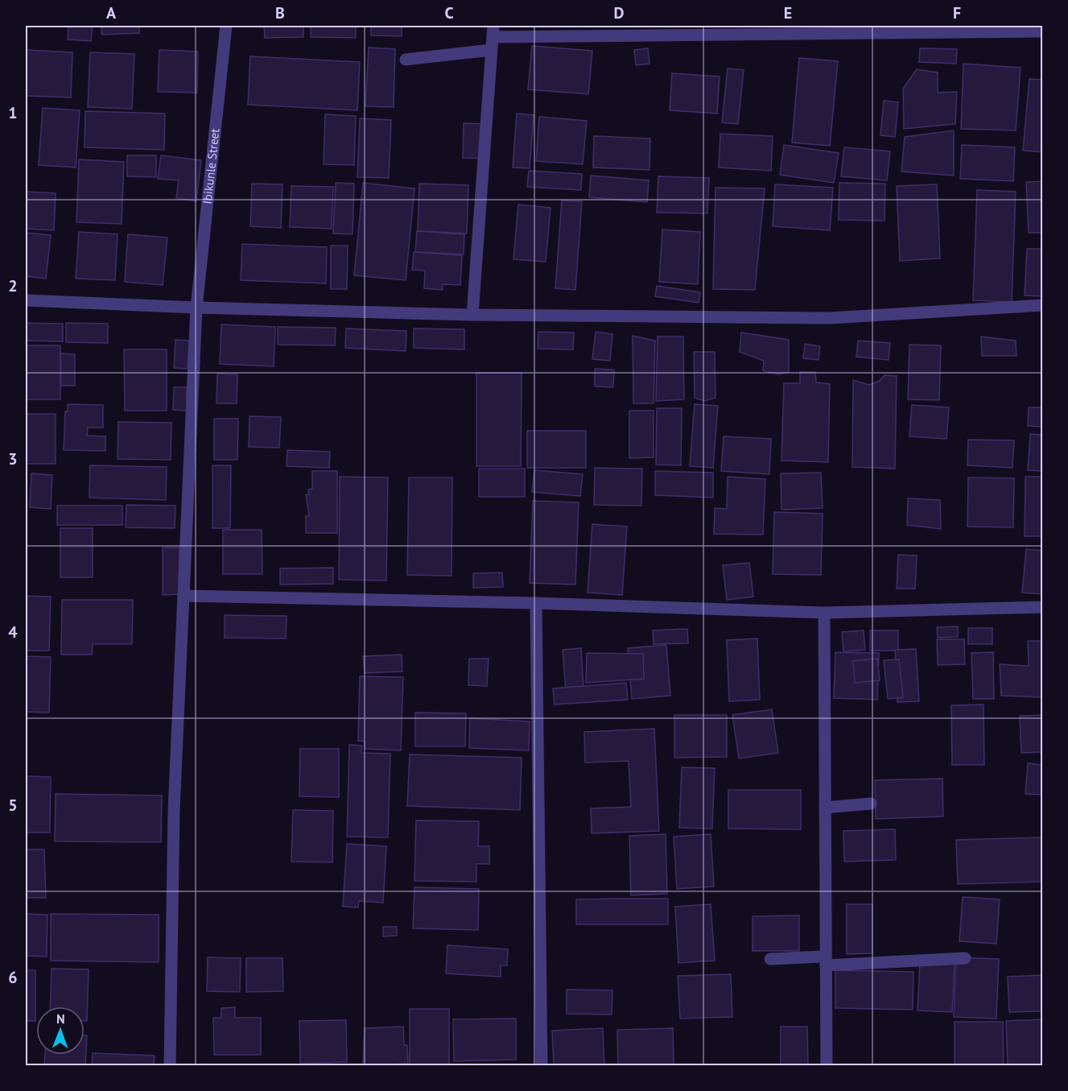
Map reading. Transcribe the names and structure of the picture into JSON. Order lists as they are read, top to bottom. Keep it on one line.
{"streets":{"street":["Ibikunle Street"]},"north":"top","grid":{"columns":["A","B","C","D","E","F"],"rows":["1","2","3","4","5","6"]}}
